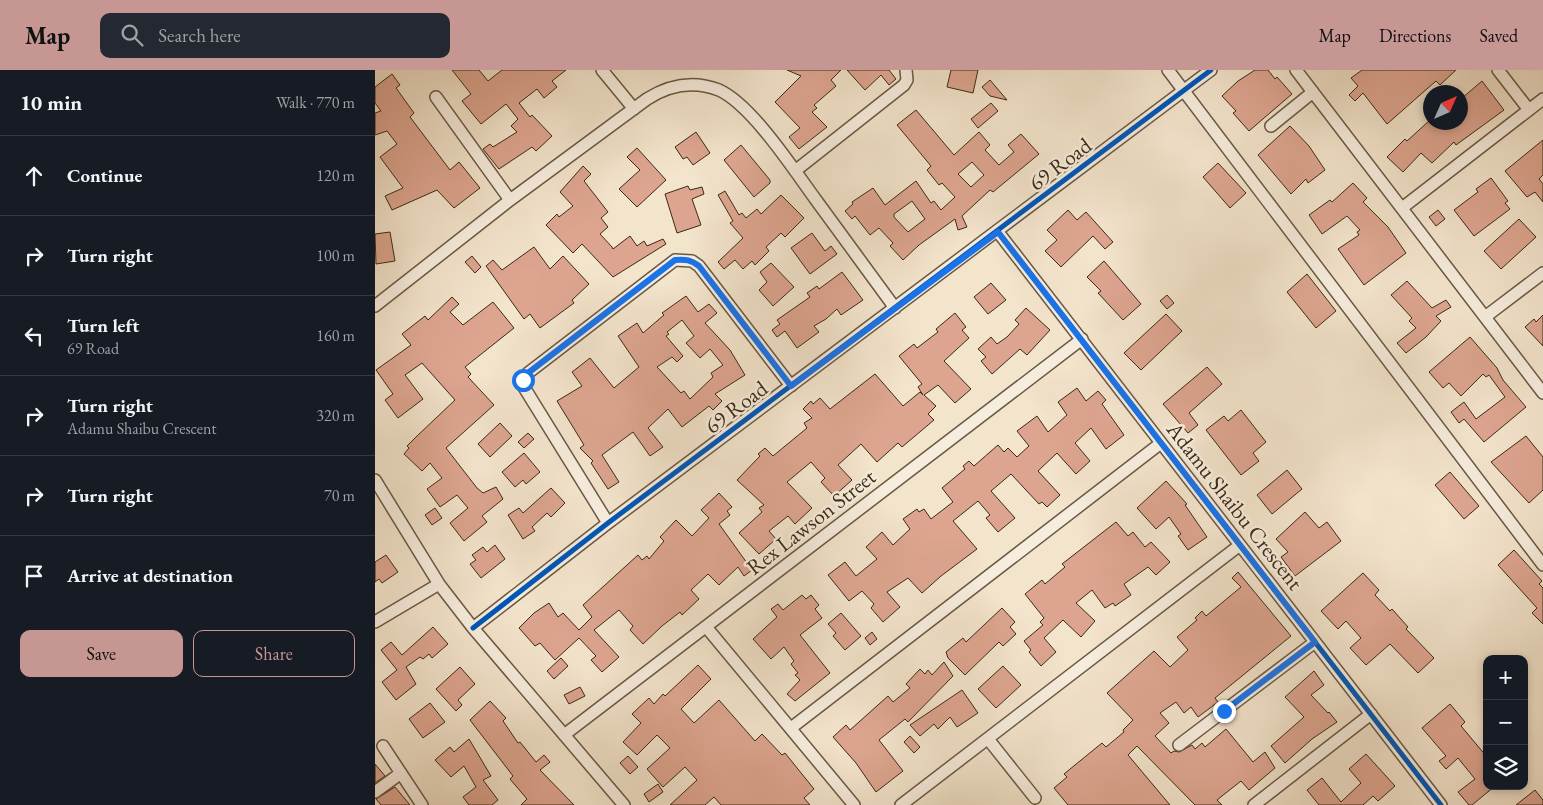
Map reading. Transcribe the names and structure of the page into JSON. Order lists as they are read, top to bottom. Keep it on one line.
{"streets":{"street":["69 Road","Adamu Shaibu Crescent","Rex Lawson Street"]},"crossings":[["69 Road","Adamu Shaibu Crescent"],["Adamu Shaibu Crescent","Rex Lawson Street"]],"north":"top right","page":{"header":"Map","search":"Search here","nav":["Map","Directions","Saved"],"heading":["10 min","Walk · 770 m"],"list":[["Continue","120 m"],["Turn right","100 m"],["Turn left","69 Road","160 m"],["Turn right","Adamu Shaibu Crescent","320 m"],["Turn right","70 m"],"Arrive at destination"],"buttons":["Save","Share"],"map_buttons":["+","−"]}}
